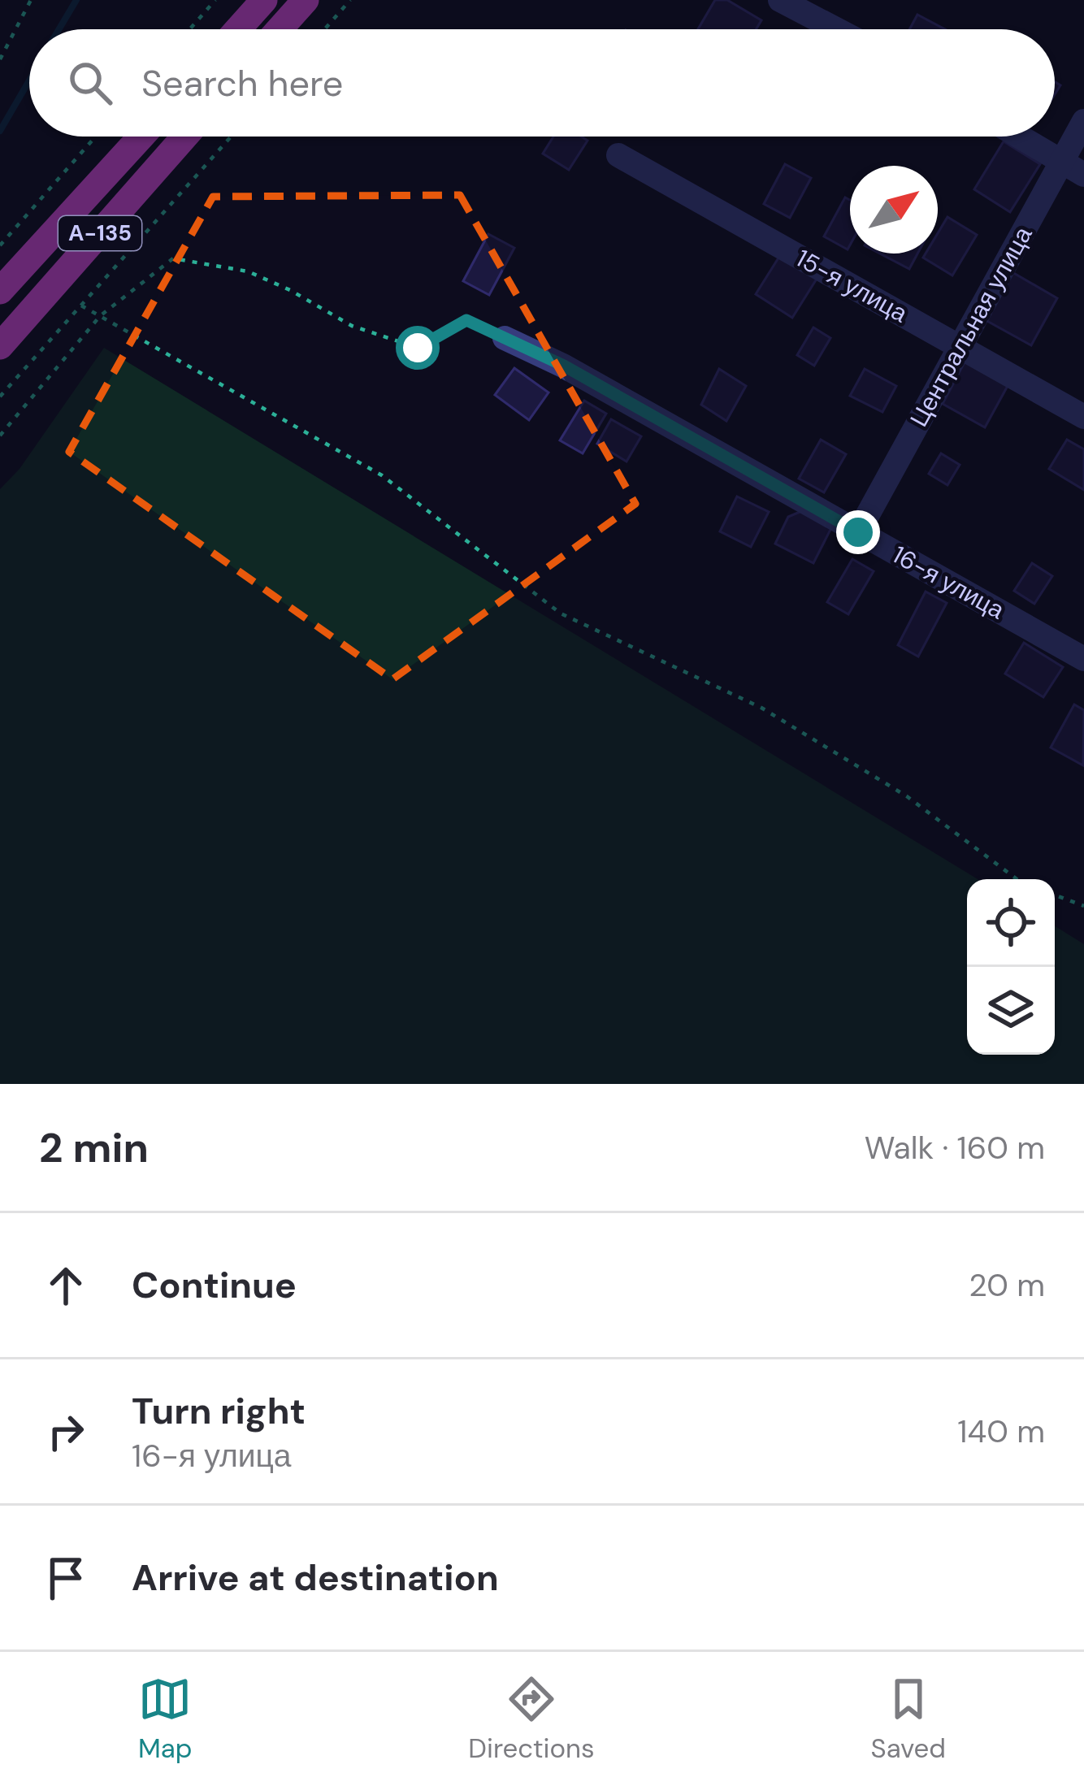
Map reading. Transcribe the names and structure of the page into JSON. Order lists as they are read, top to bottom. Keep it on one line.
{"streets":{"highway":["А-135"],"street":["15-я улица","Центральная улица","16-я улица"]},"crossings":[["15-я улица","Центральная улица"],["Центральная улица","16-я улица"]],"north":"top right","page":{"search":"Search here","heading":["2 min","Walk · 160 m"],"list":[["Continue","20 m"],["Turn right","16-я улица","140 m"],"Arrive at destination"],"nav":["Map","Directions","Saved"]}}
